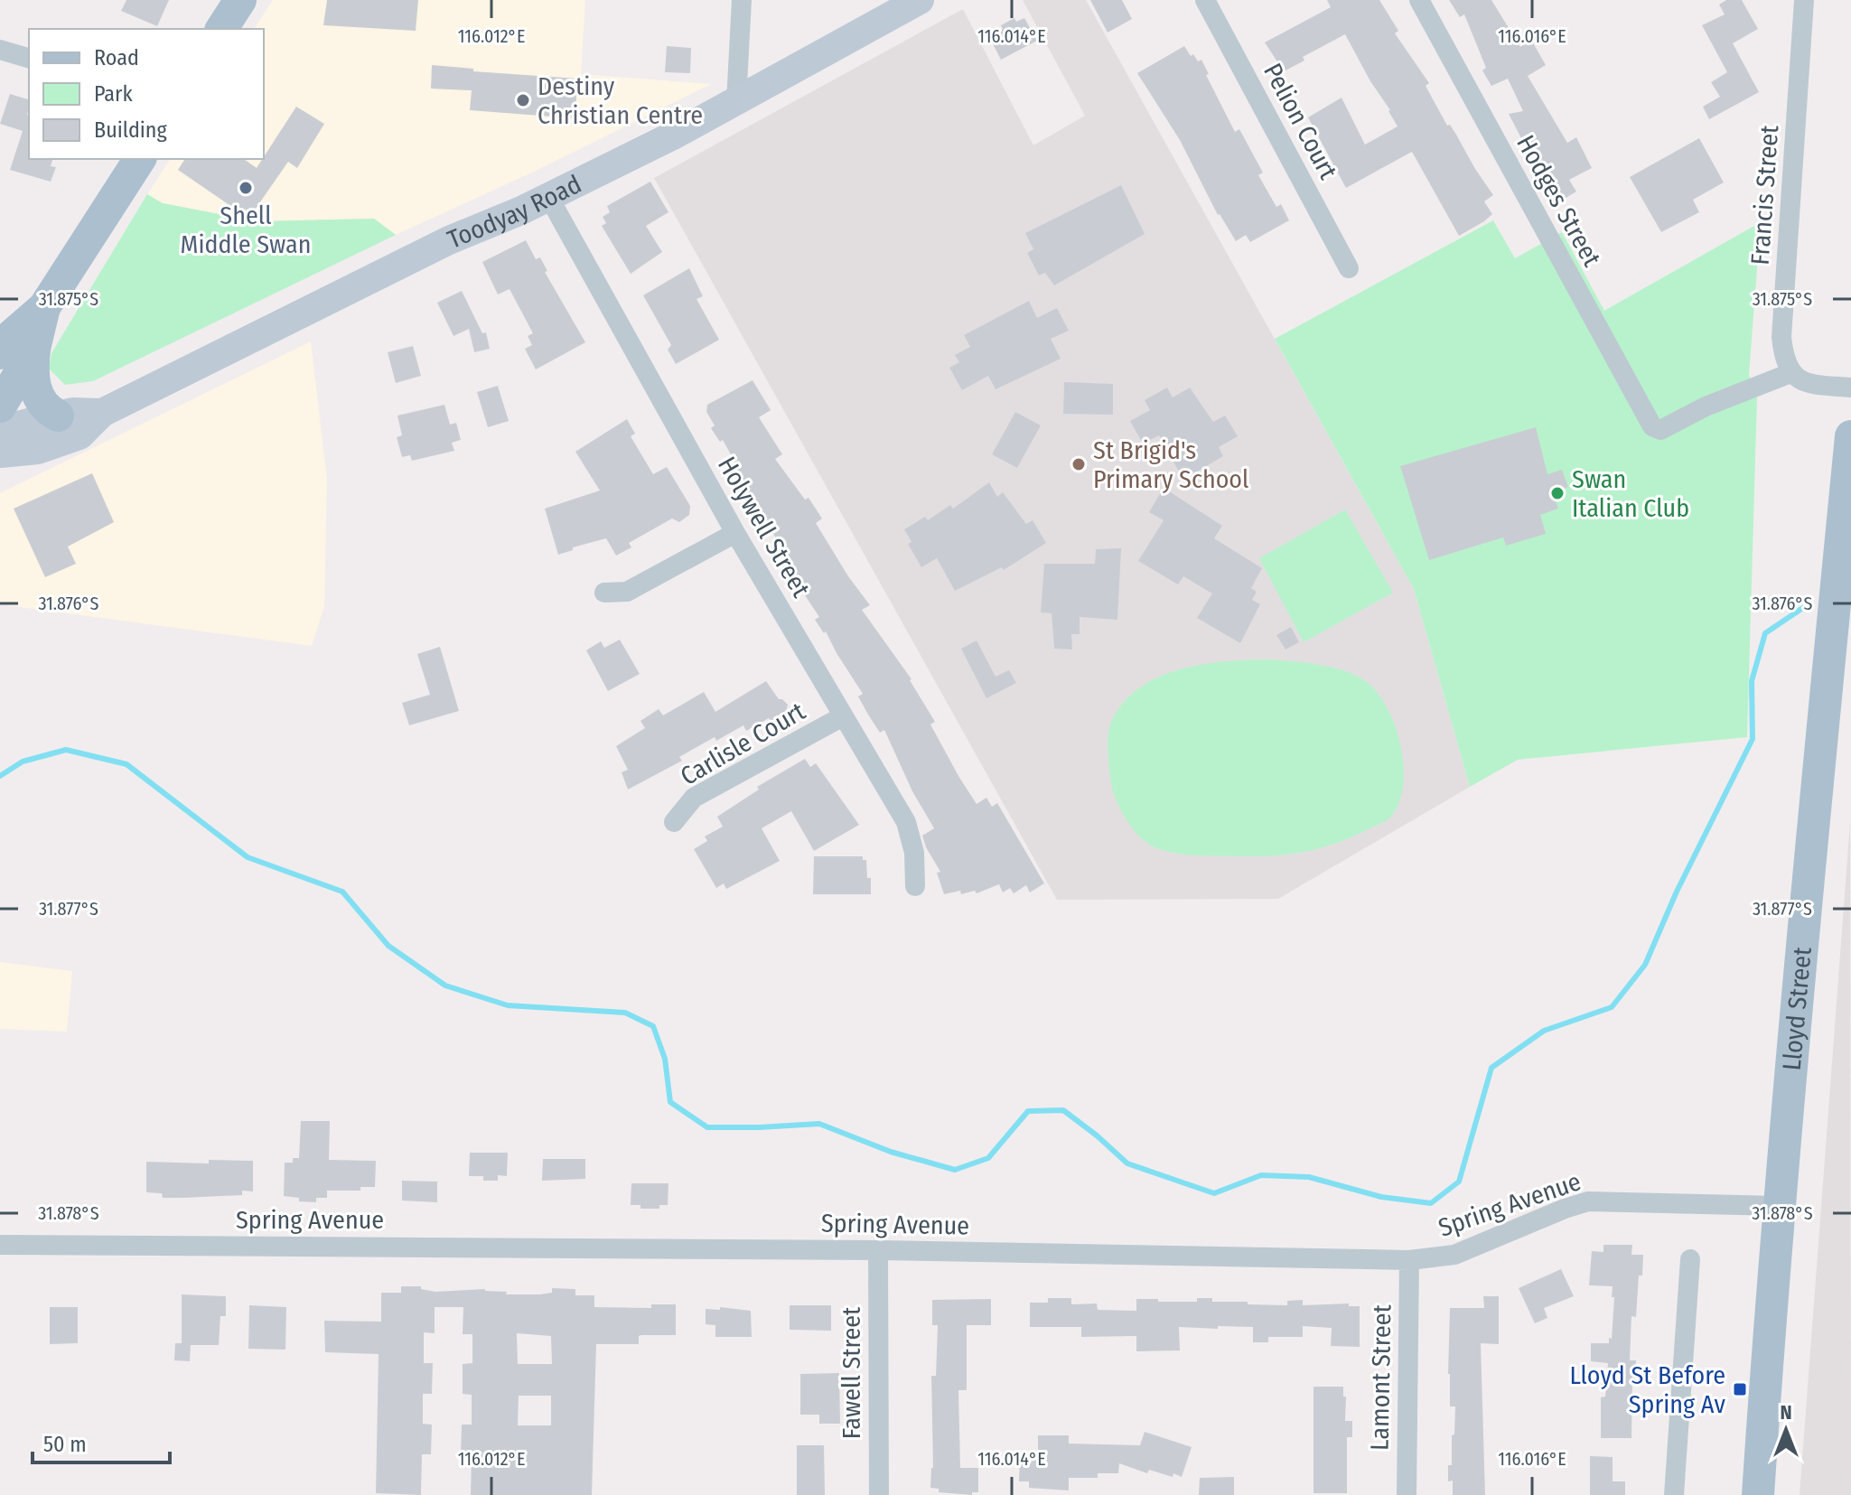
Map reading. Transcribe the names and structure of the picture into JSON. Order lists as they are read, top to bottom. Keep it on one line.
{"streets":{"main road":["Toodyay Road","Lloyd Street"],"street":["Pelion Court","Francis Street","Hodges Street","Holywell Street","Carlisle Court","Spring Avenue","Fawell Street","Lamont Street"]},"crossings":[["Francis Street","Hodges Street"],["Toodyay Road","Holywell Street"],["Holywell Street","Carlisle Court"],["Lloyd Street","Spring Avenue"],["Spring Avenue","Fawell Street"],["Spring Avenue","Lamont Street"]],"places":{"other":["Destiny Christian Centre","Shell Middle Swan","St Brigid's Primary School","Swan Italian Club"],"transit":["Lloyd St Before Spring Av"]},"legend":["Road","Park","Building"],"scale_bar":"50 m","north":"top","coordinates":["116.012°E","116.014°E","116.016°E","31.875°S","31.876°S","31.877°S","31.878°S"]}
